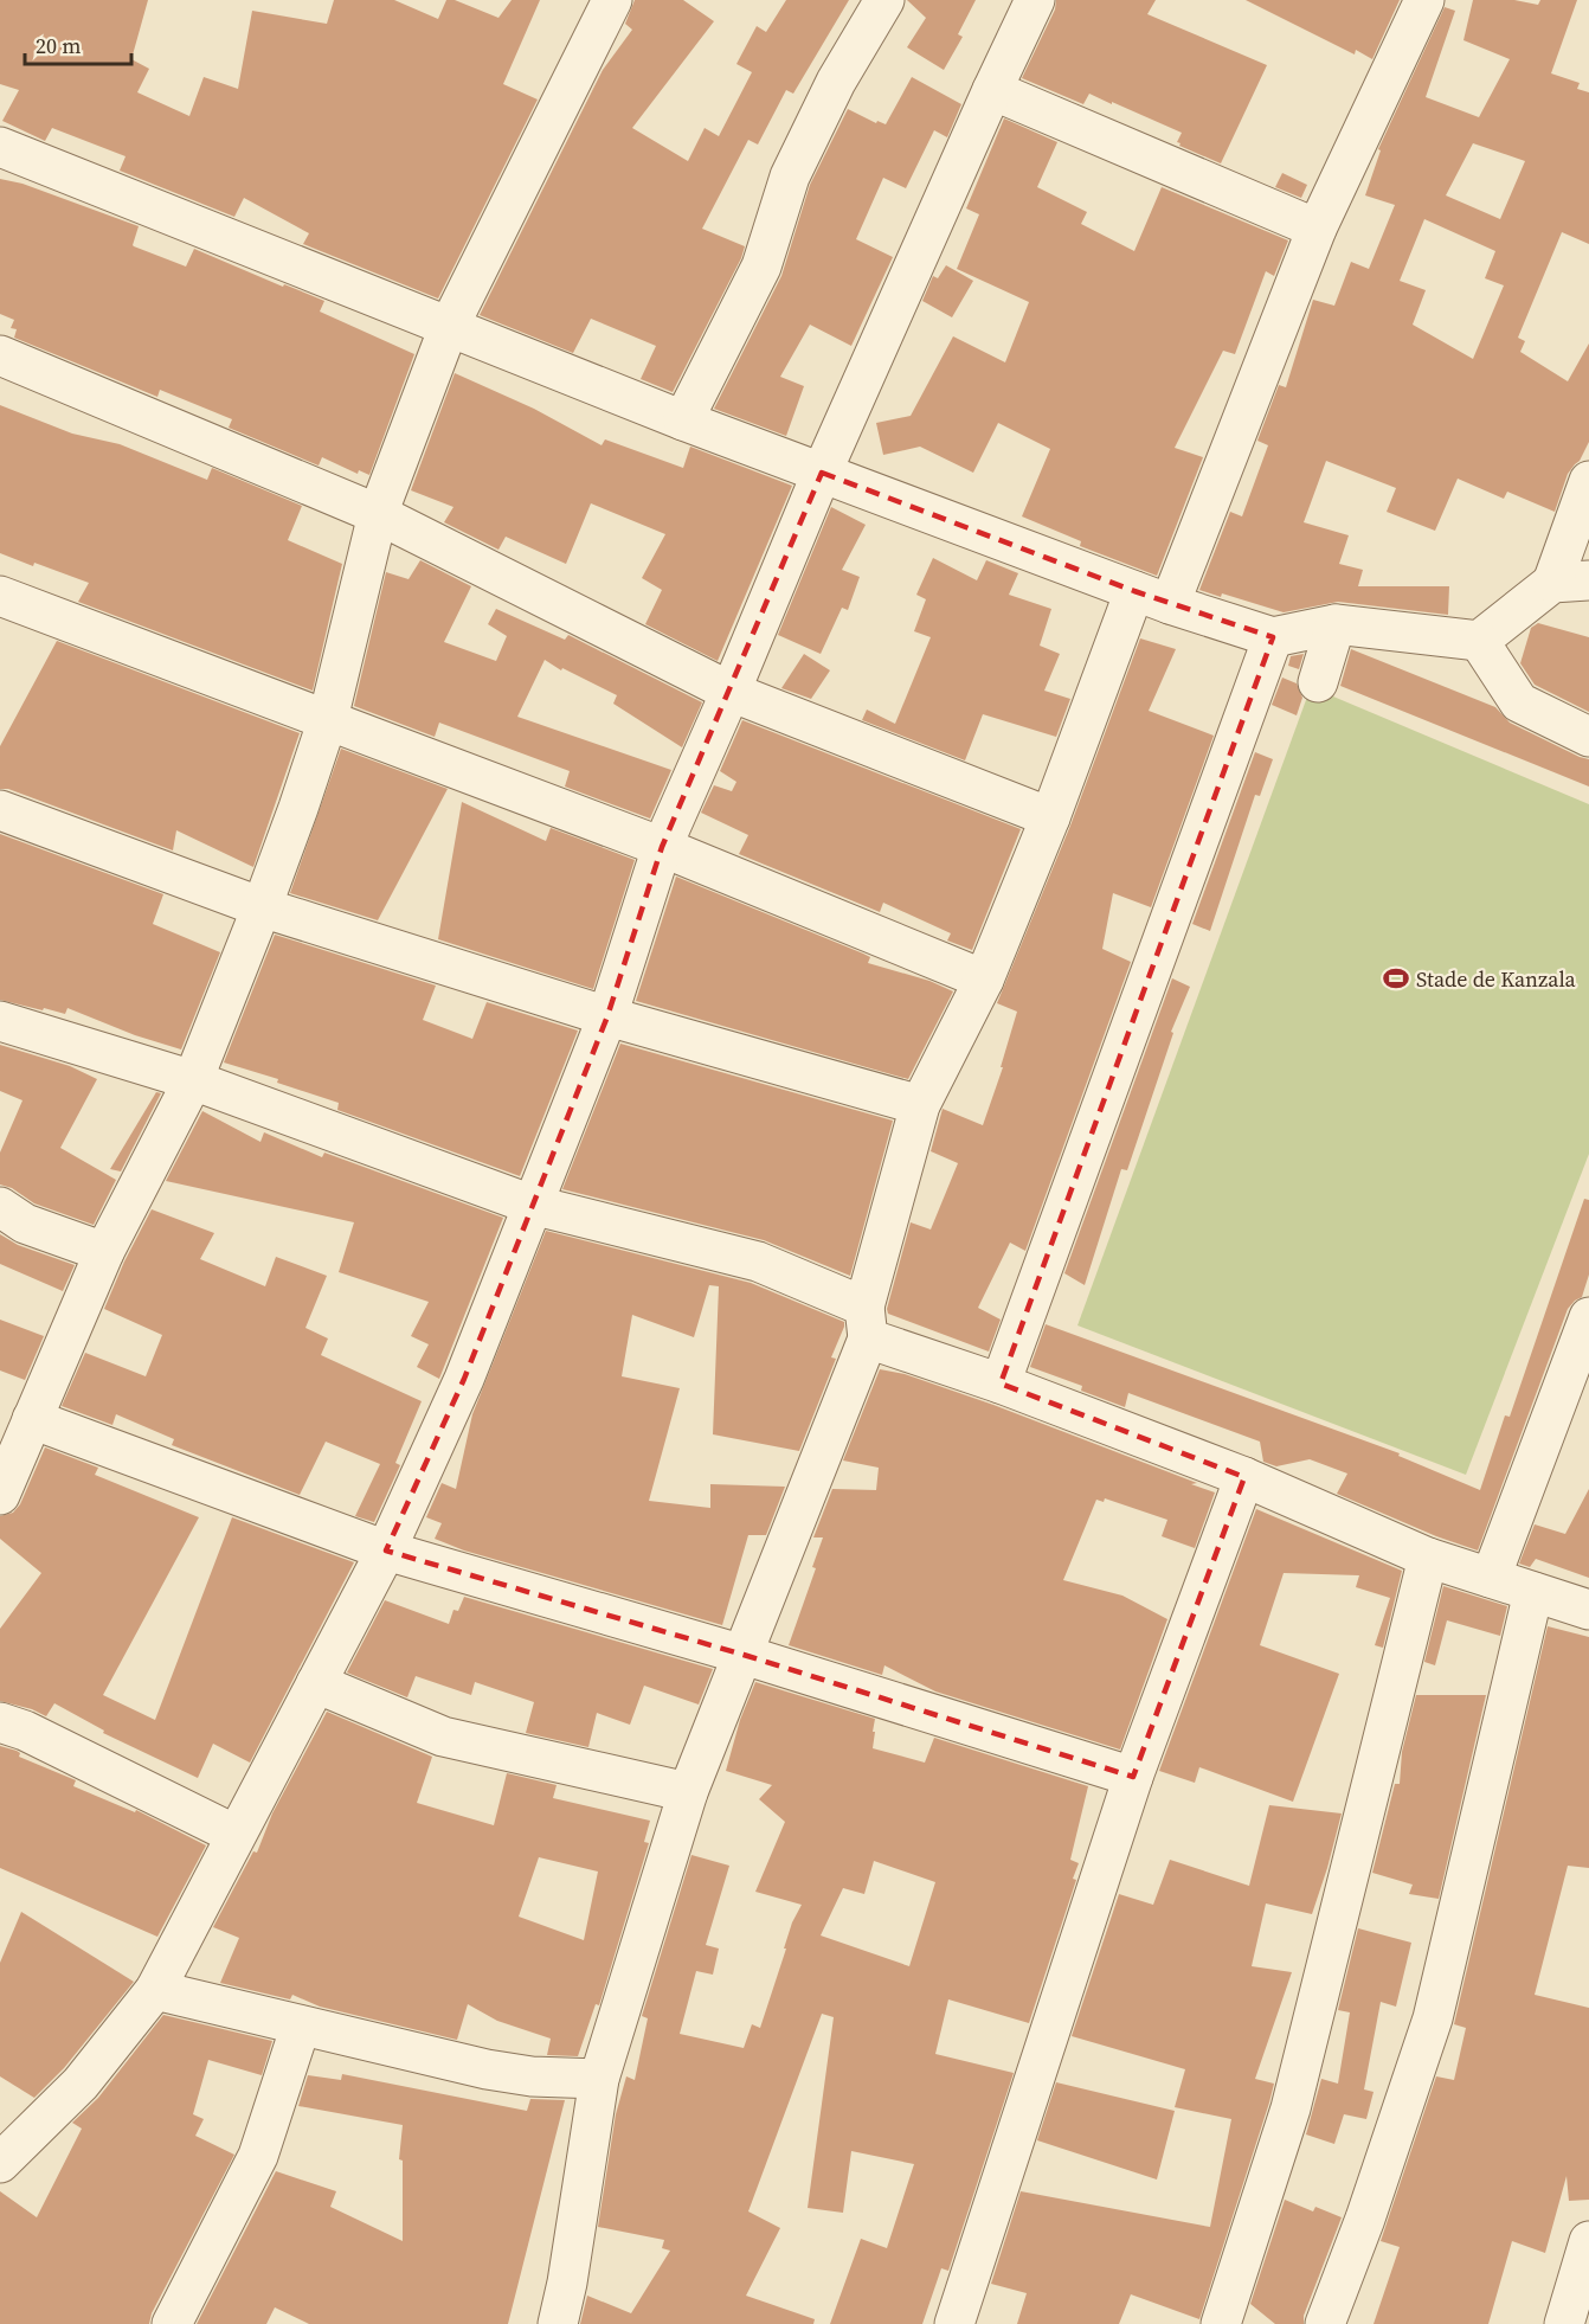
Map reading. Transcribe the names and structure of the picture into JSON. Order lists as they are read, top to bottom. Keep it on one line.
{"places":{"sports":["Stade de Kanzala"]},"scale_bar":"20 m"}
